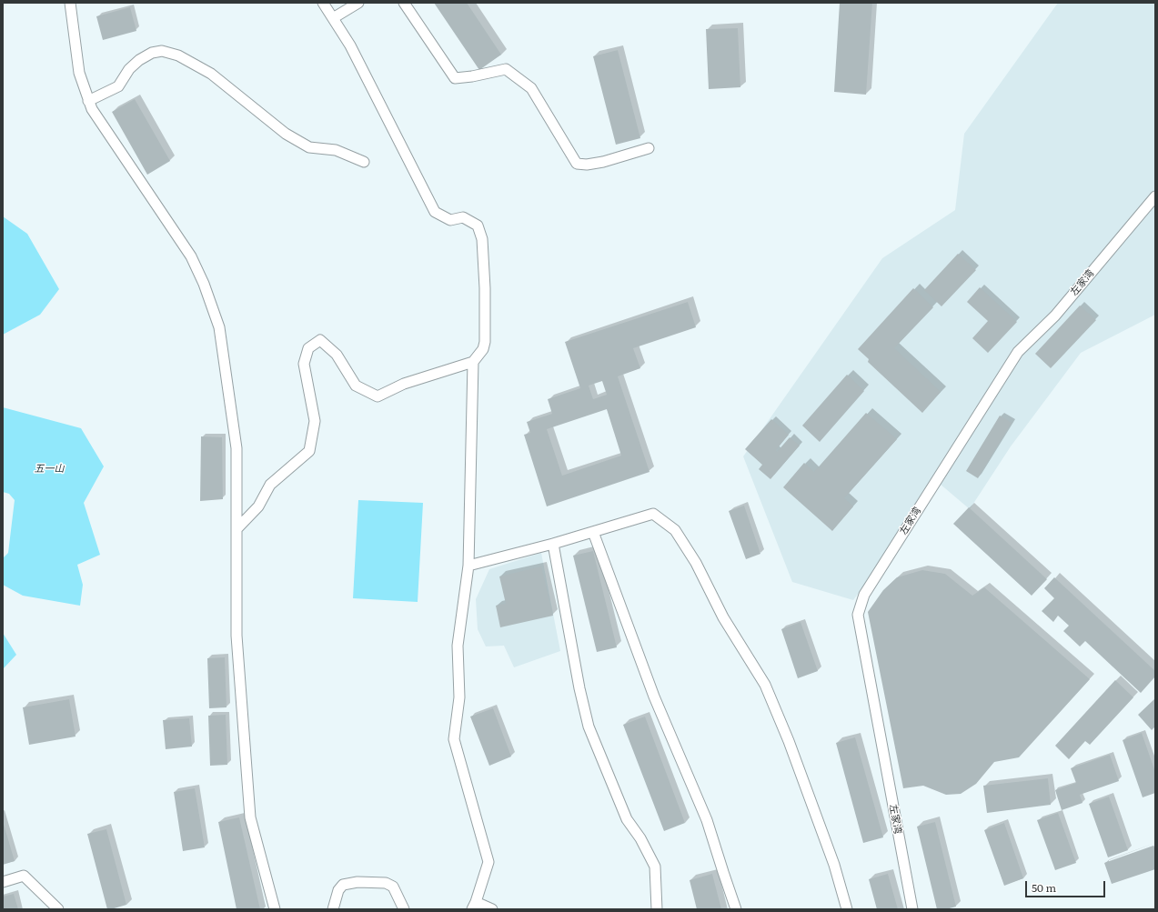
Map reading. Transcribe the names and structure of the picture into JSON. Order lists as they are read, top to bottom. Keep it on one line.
{"streets":{"street":["左家湾"]},"parks":["五一山"],"scale_bar":"50 m"}
